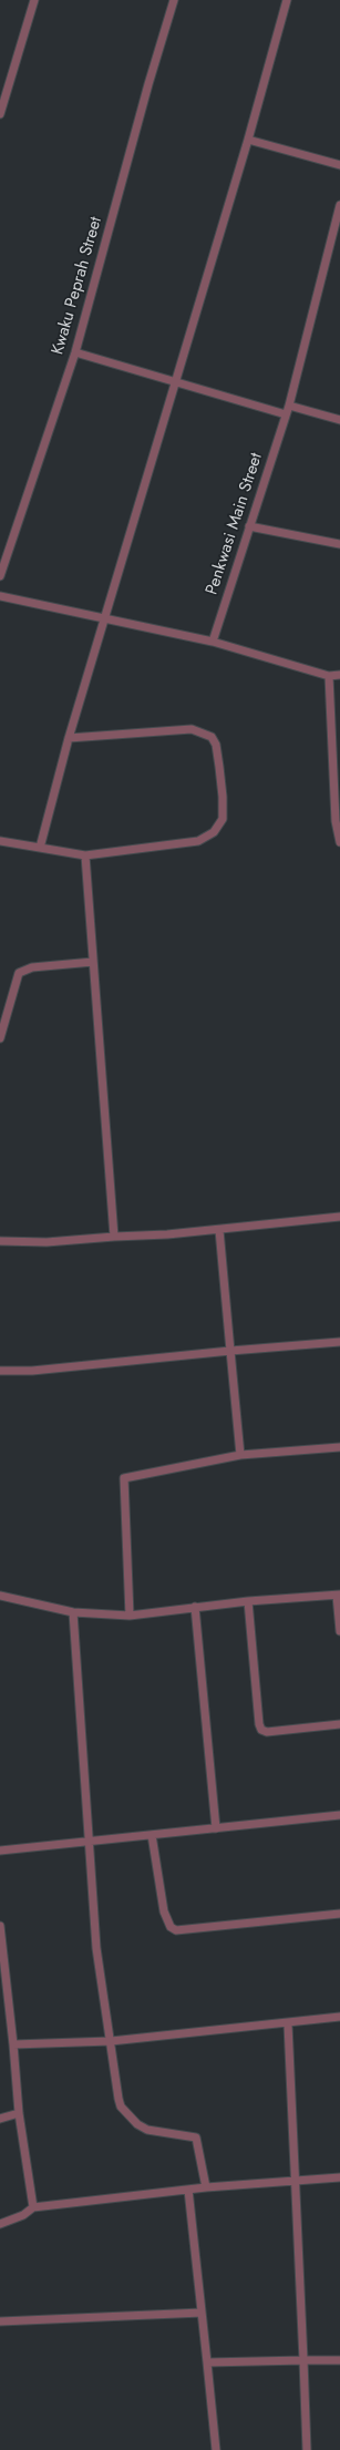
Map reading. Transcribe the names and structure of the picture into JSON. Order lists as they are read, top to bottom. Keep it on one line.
{"streets":{"street":["Kwaku Peprah Street","Penkwasi Main Street"]}}
